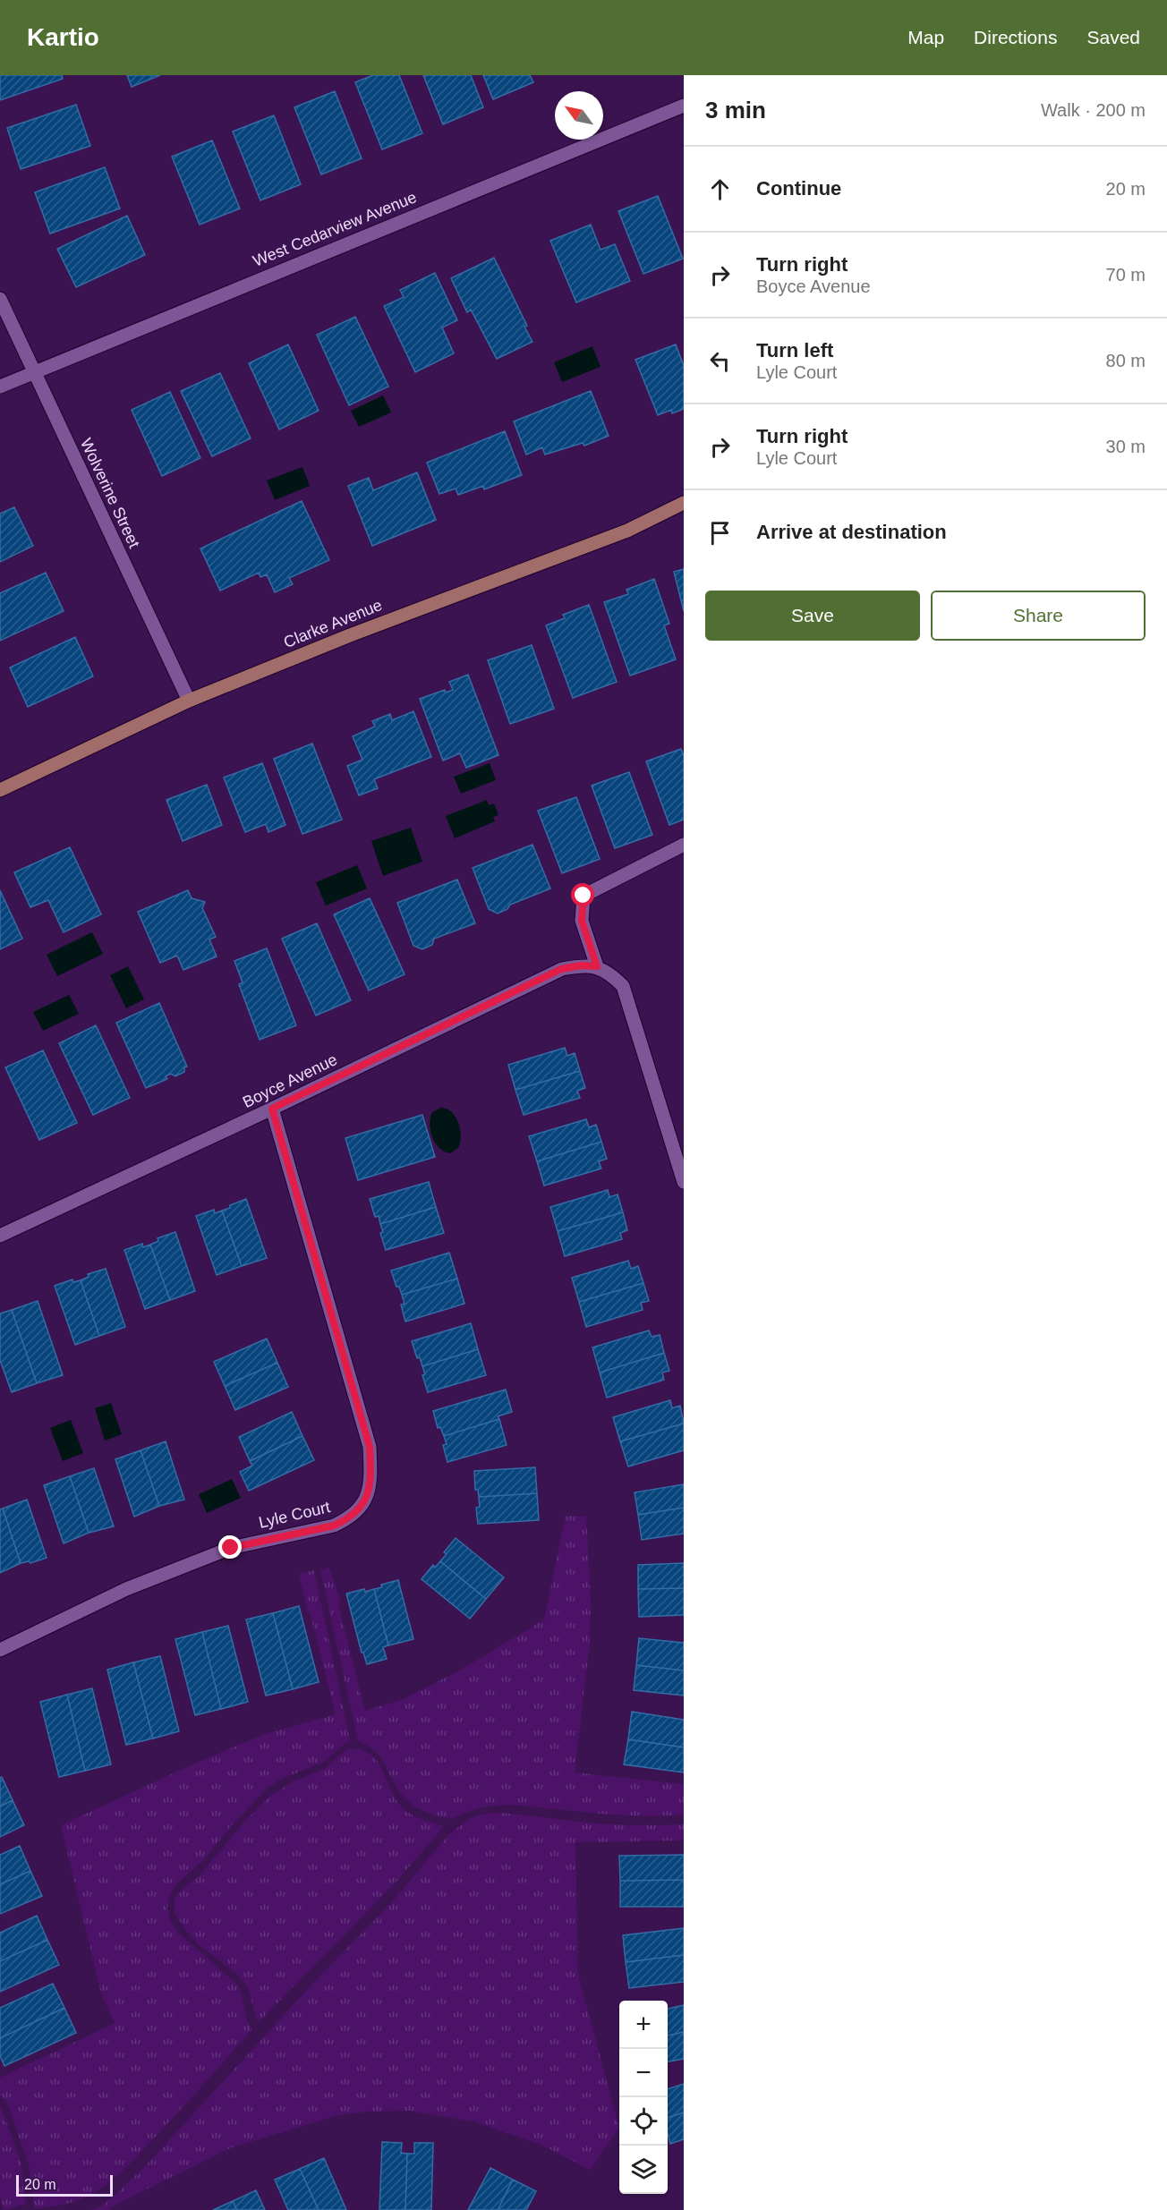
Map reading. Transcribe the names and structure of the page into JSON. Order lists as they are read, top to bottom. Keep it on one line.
{"streets":{"street":["West Cedarview Avenue","Wolverine Street","Clarke Avenue","Boyce Avenue","Lyle Court"]},"crossings":[["West Cedarview Avenue","Wolverine Street"],["Wolverine Street","Clarke Avenue"],["Boyce Avenue","Lyle Court"]],"scale_bar":"20 m","north":"top left","page":{"header":"Kartio","nav":["Map","Directions","Saved"],"heading":["3 min","Walk · 200 m"],"list":[["Continue","20 m"],["Turn right","Boyce Avenue","70 m"],["Turn left","Lyle Court","80 m"],["Turn right","Lyle Court","30 m"],"Arrive at destination"],"buttons":["Save","Share"],"map_buttons":["+","−"],"scale":"20 m"}}
